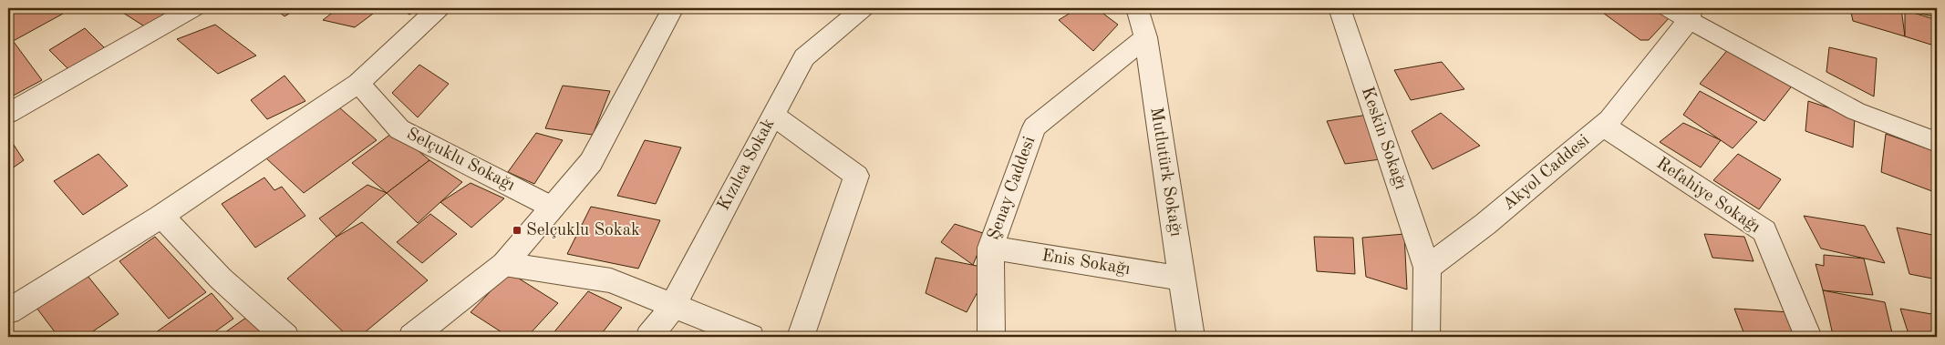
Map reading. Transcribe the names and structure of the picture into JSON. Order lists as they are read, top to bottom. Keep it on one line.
{"streets":{"street":["Keskin Sokağı","Selçuklu Sokağı","Kızılca Sokak","Mutlutürk Sokağı","Akyol Caddesi","Şenay Caddesi","Refahiye Sokağı","Enis Sokağı"]},"crossings":[["Keskin Sokağı","Akyol Caddesi"],["Mutlutürk Sokağı","Şenay Caddesi"],["Mutlutürk Sokağı","Enis Sokağı"],["Akyol Caddesi","Refahiye Sokağı"],["Şenay Caddesi","Enis Sokağı"]],"places":{"transit":["Selçuklu Sokak"]}}
